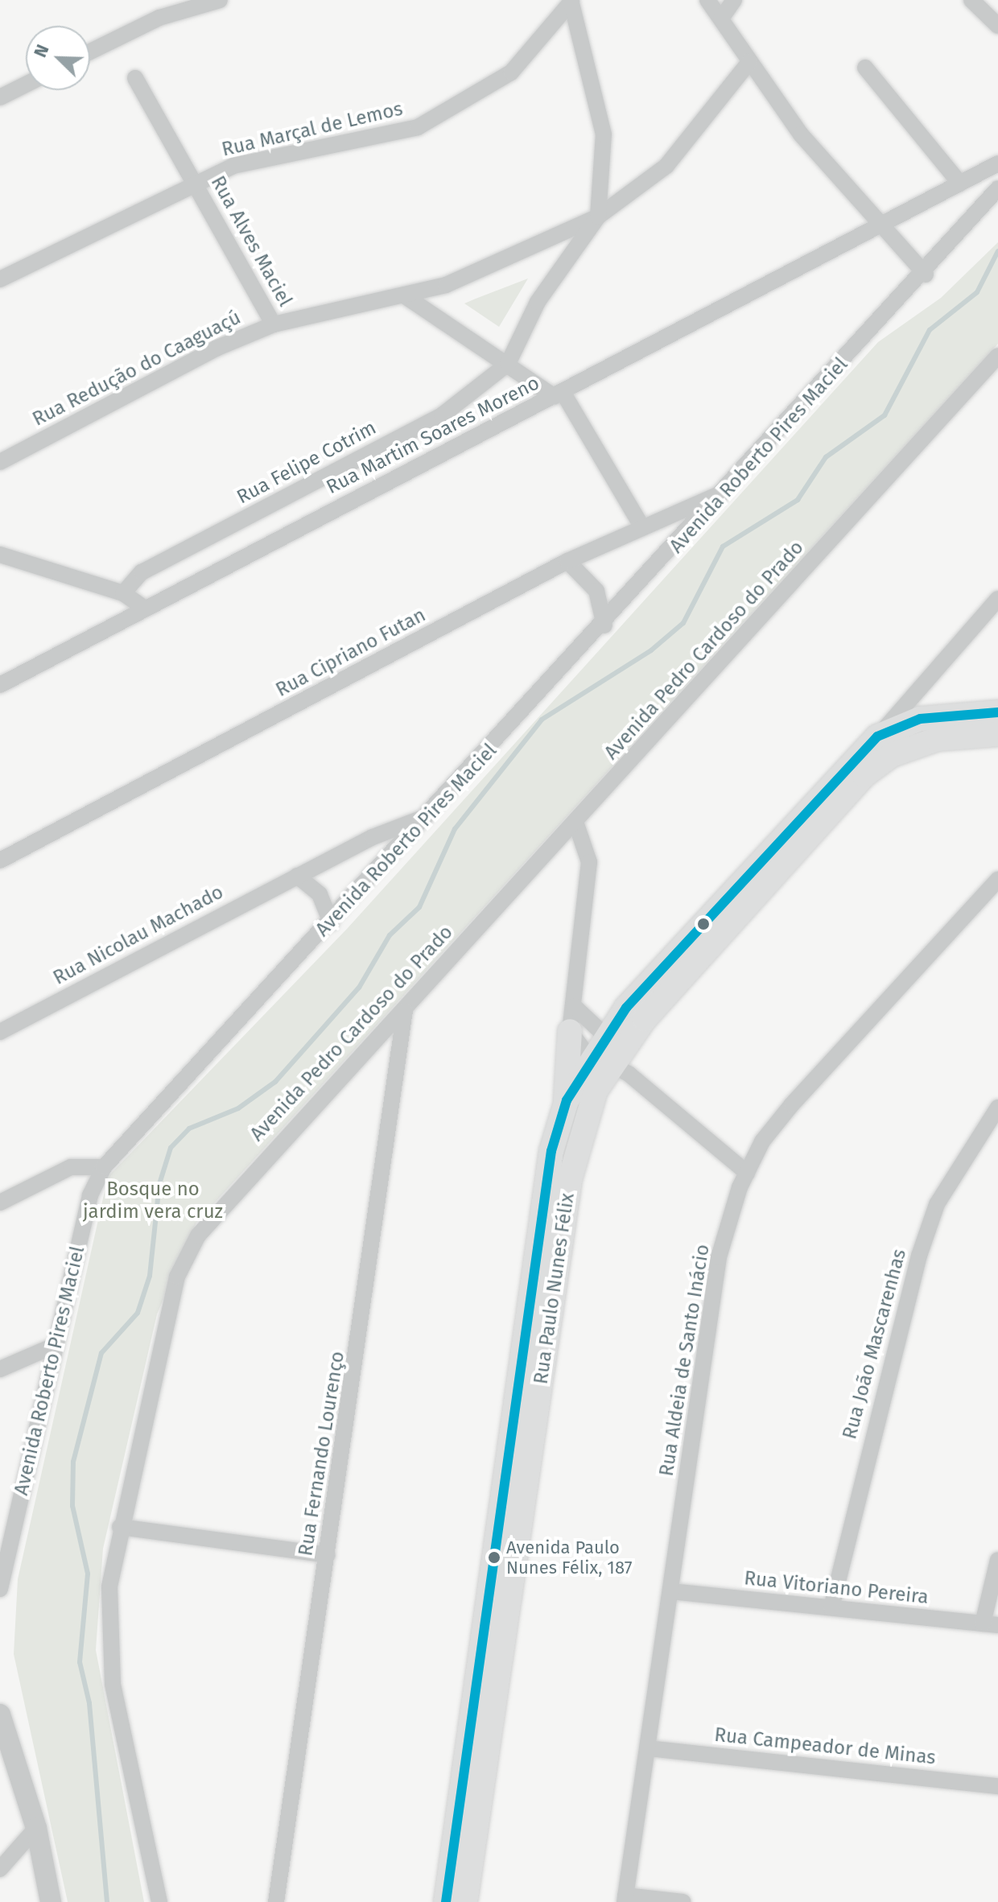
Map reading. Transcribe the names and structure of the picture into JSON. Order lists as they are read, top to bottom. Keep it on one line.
{"streets":{"main road":["Rua Paulo Nunes Félix"],"street":["Rua Marçal de Lemos","Rua Alves Maciel","Rua Redução do Caaguaçú","Rua Martim Soares Moreno","Avenida Roberto Pires Maciel","Rua Felipe Cotrim","Avenida Pedro Cardoso do Prado","Rua Cipriano Futan","Rua Nicolau Machado","Rua João Mascarenhas","Rua Aldeia de Santo Inácio","Rua Fernando Lourenço","Rua Vitoriano Pereira","Rua Campeador de Minas"]},"crossings":[["Rua Marçal de Lemos","Rua Alves Maciel"],["Rua Alves Maciel","Rua Redução do Caaguaçú"],["Avenida Roberto Pires Maciel","Rua Cipriano Futan"],["Avenida Roberto Pires Maciel","Rua Nicolau Machado"],["Avenida Pedro Cardoso do Prado","Rua Fernando Lourenço"],["Rua João Mascarenhas","Rua Vitoriano Pereira"],["Rua Aldeia de Santo Inácio","Rua Vitoriano Pereira"],["Rua Aldeia de Santo Inácio","Rua Campeador de Minas"]],"parks":["Bosque no jardim vera cruz"],"places":["Avenida Paulo Nunes Félix, 187"],"north":"top left"}
